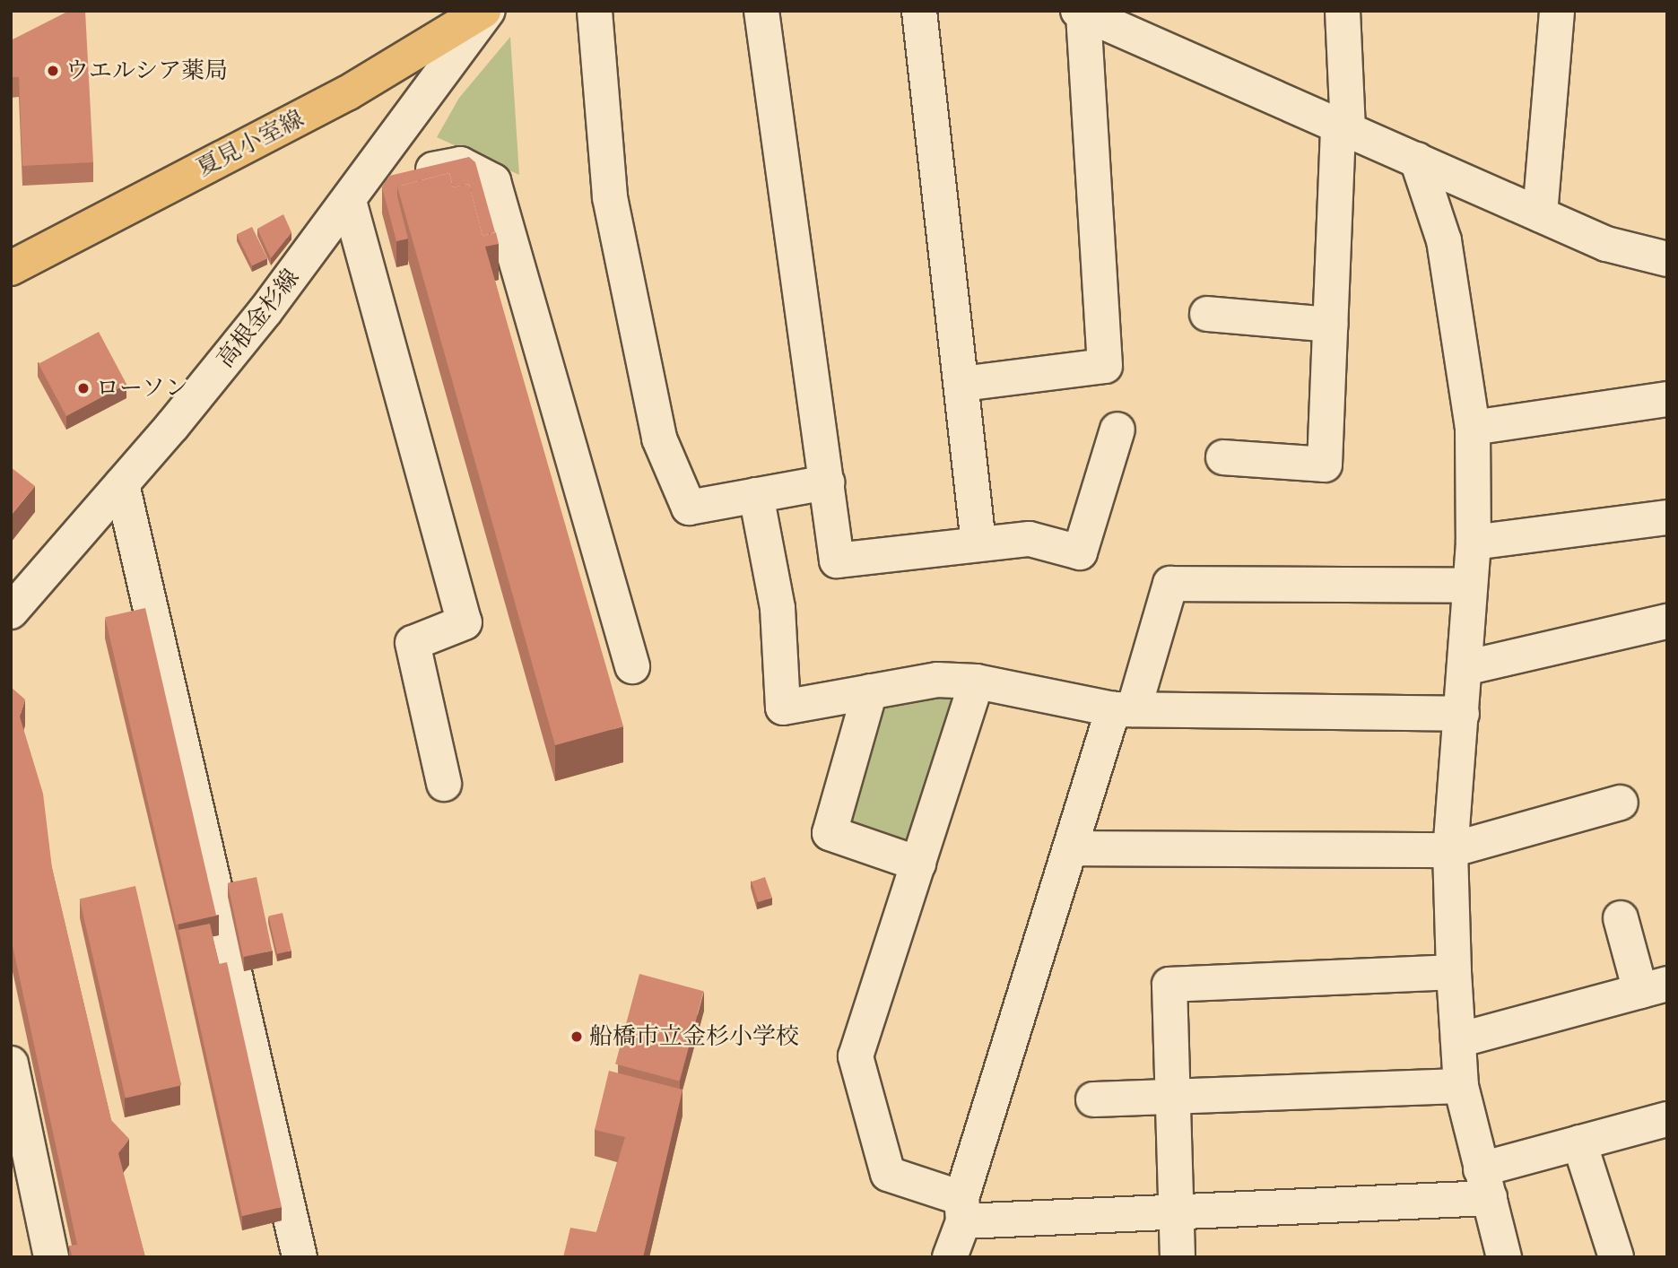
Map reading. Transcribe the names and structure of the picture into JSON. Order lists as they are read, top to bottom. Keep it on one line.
{"streets":{"main road":["夏見小室線"],"street":["高根金杉線"]},"crossings":[["夏見小室線","高根金杉線"]],"places":["ウエルシア薬局","ローソン","船橋市立金杉小学校"]}
